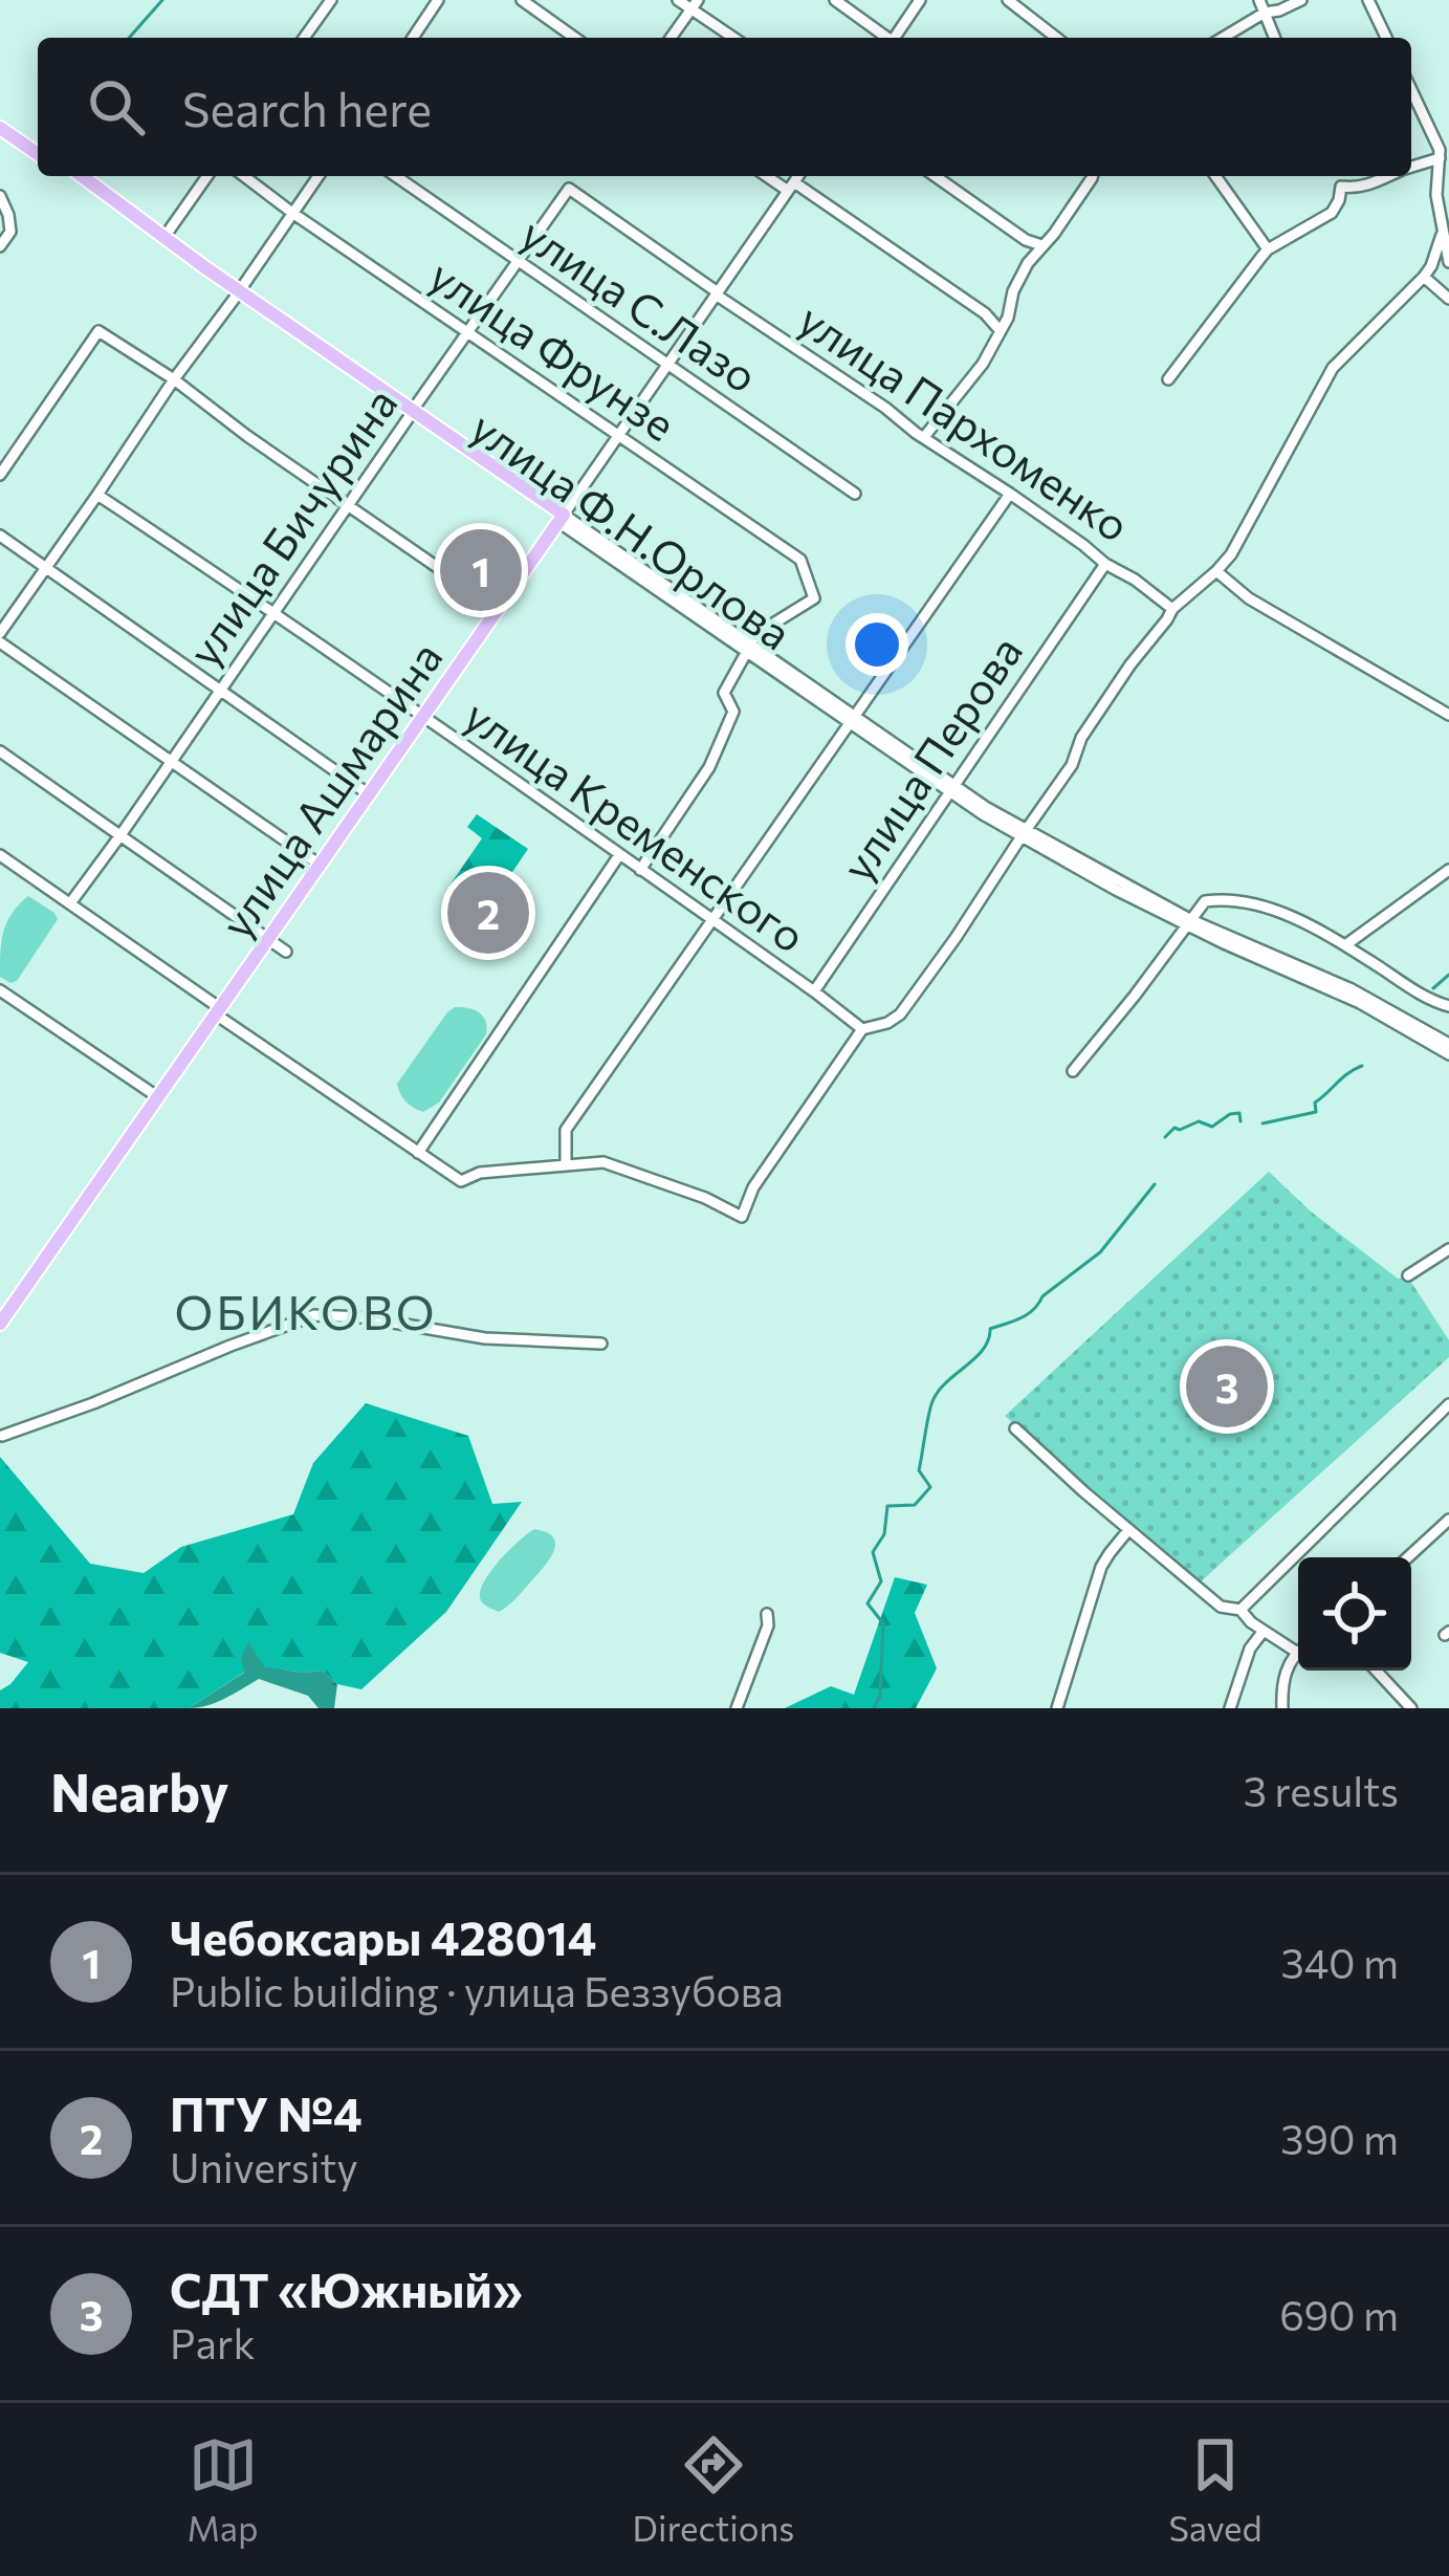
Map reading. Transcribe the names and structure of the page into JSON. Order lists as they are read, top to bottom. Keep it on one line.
{"streets":{"main road":["улица Ф.Н.Орлова","улица Ашмарина"],"street":["улица С.Лазо","улица Фрунзе","улица Пархоменко","улица Бичурина","улица Перова","улица Кременского"]},"crossings":[["улица С.Лазо","улица Бичурина"],["улица С.Лазо","улица Ашмарина"],["улица Фрунзе","улица Бичурина"],["улица Фрунзе","улица Ф.Н.Орлова"],["улица Фрунзе","улица Ашмарина"],["улица Пархоменко","улица Бичурина"],["улица Пархоменко","улица Перова"],["улица Пархоменко","улица Ашмарина"],["улица Бичурина","улица Ф.Н.Орлова"],["улица Бичурина","улица Кременского"],["улица Ф.Н.Орлова","улица Перова"],["улица Ф.Н.Орлова","улица Ашмарина"],["улица Перова","улица Кременского"],["улица Ашмарина","улица Кременского"]],"districts":["ОБИКОВО"],"page":{"search":"Search here","pins":["1","2","3"],"heading":["Nearby","3 results"],"list":[{"mark":"1","name":"Чебоксары 428014","note":"Public building · улица Беззубова","value":"340 m"},{"mark":"2","name":"ПТУ №4","note":"University","value":"390 m"},{"mark":"3","name":"СДТ «Южный»","note":"Park","value":"690 m"}],"nav":["Map","Directions","Saved"]}}
